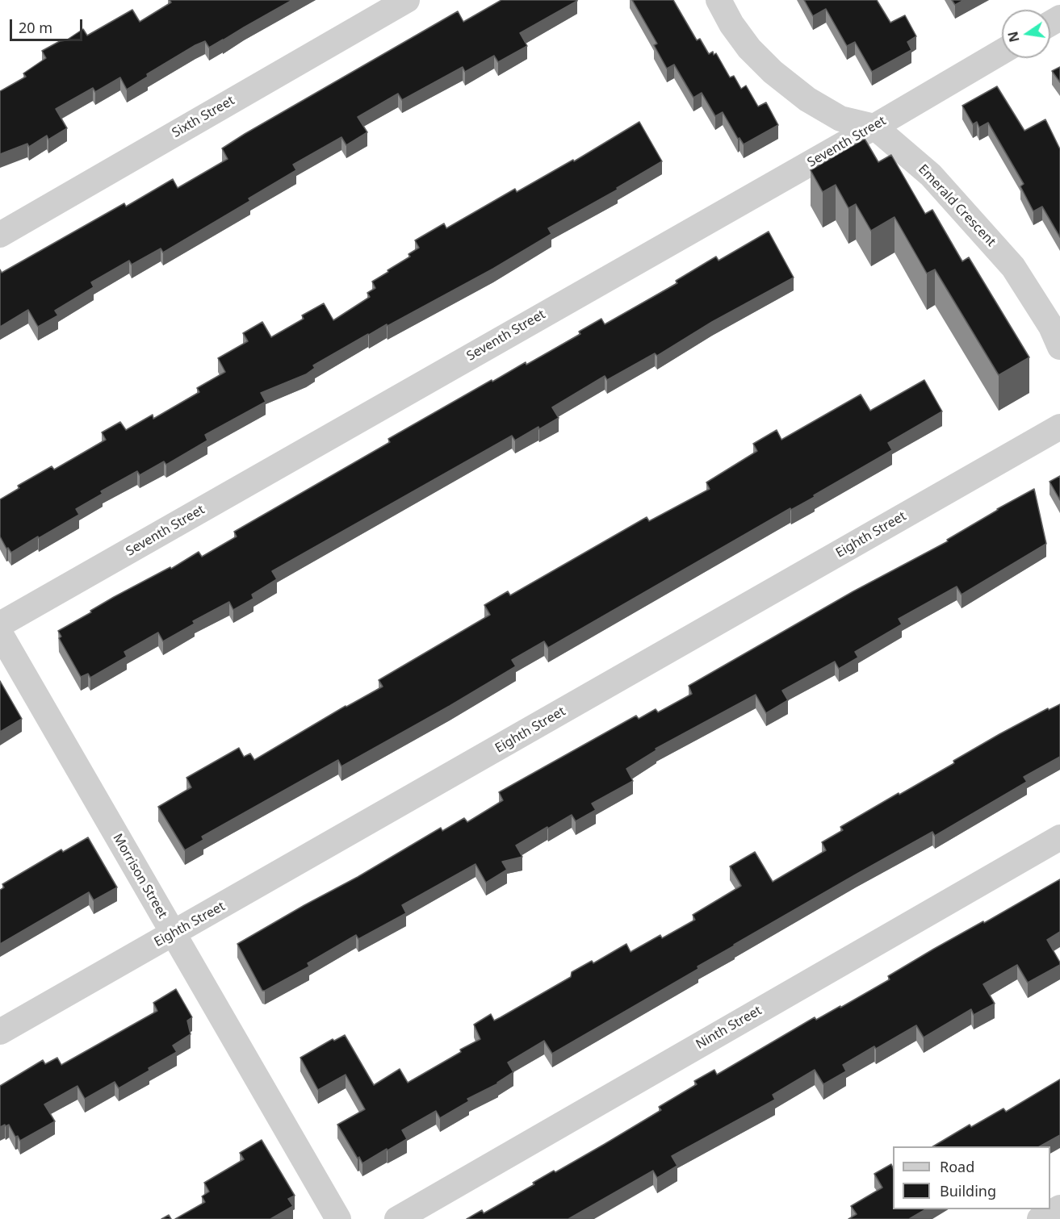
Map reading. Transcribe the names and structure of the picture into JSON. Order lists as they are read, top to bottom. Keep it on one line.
{"streets":{"street":["Sixth Street","Seventh Street","Emerald Crescent","Eighth Street","Morrison Street","Ninth Street"]},"crossings":[["Seventh Street","Emerald Crescent"],["Eighth Street","Morrison Street"]],"legend":["Road","Building"],"scale_bar":"20 m","north":"left"}
